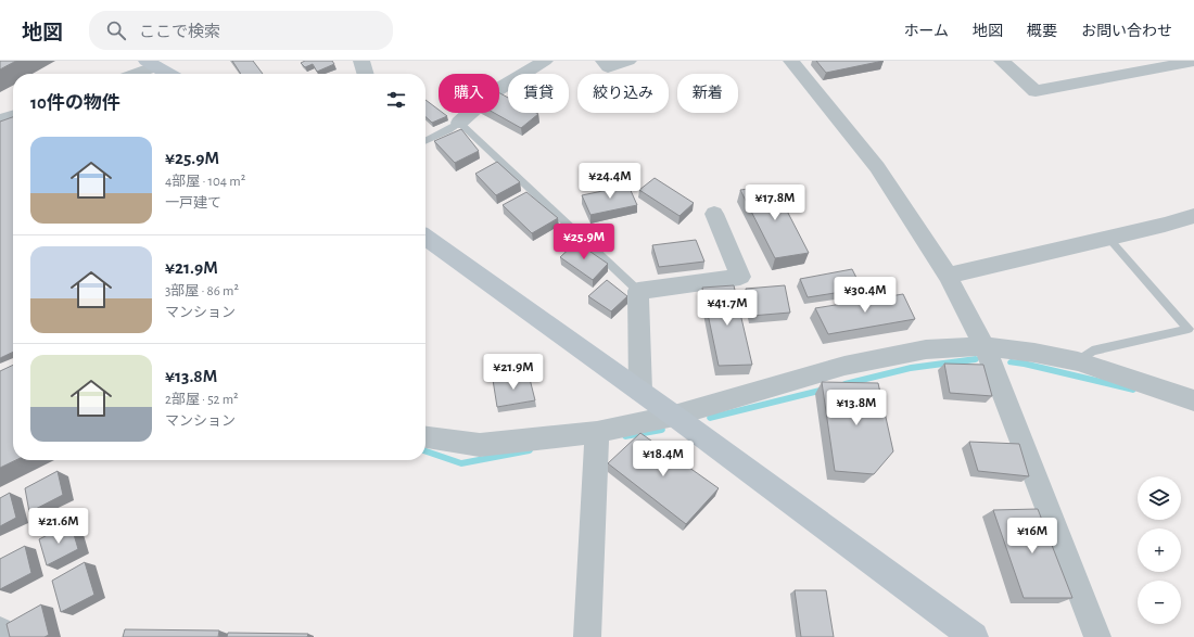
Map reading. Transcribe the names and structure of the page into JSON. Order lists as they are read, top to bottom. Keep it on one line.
{"page":{"header":"地図","search":"ここで検索","nav":["ホーム","地図","概要","お問い合わせ"],"chip":["購入","賃貸","絞り込み","新着"],"heading":"10件の物件","list":[{"name":"¥25.9M","note":"4部屋 · 104 m² · 一戸建て"},{"name":"¥21.9M","note":"3部屋 · 86 m² · マンション"},{"name":"¥13.8M","note":"2部屋 · 52 m² · マンション"}],"price":["¥24.4M","¥17.8M","¥25.9M","¥30.4M","¥41.7M","¥21.9M","¥13.8M","¥18.4M","¥21.6M","¥16M"],"map_buttons":["+","−"]}}
